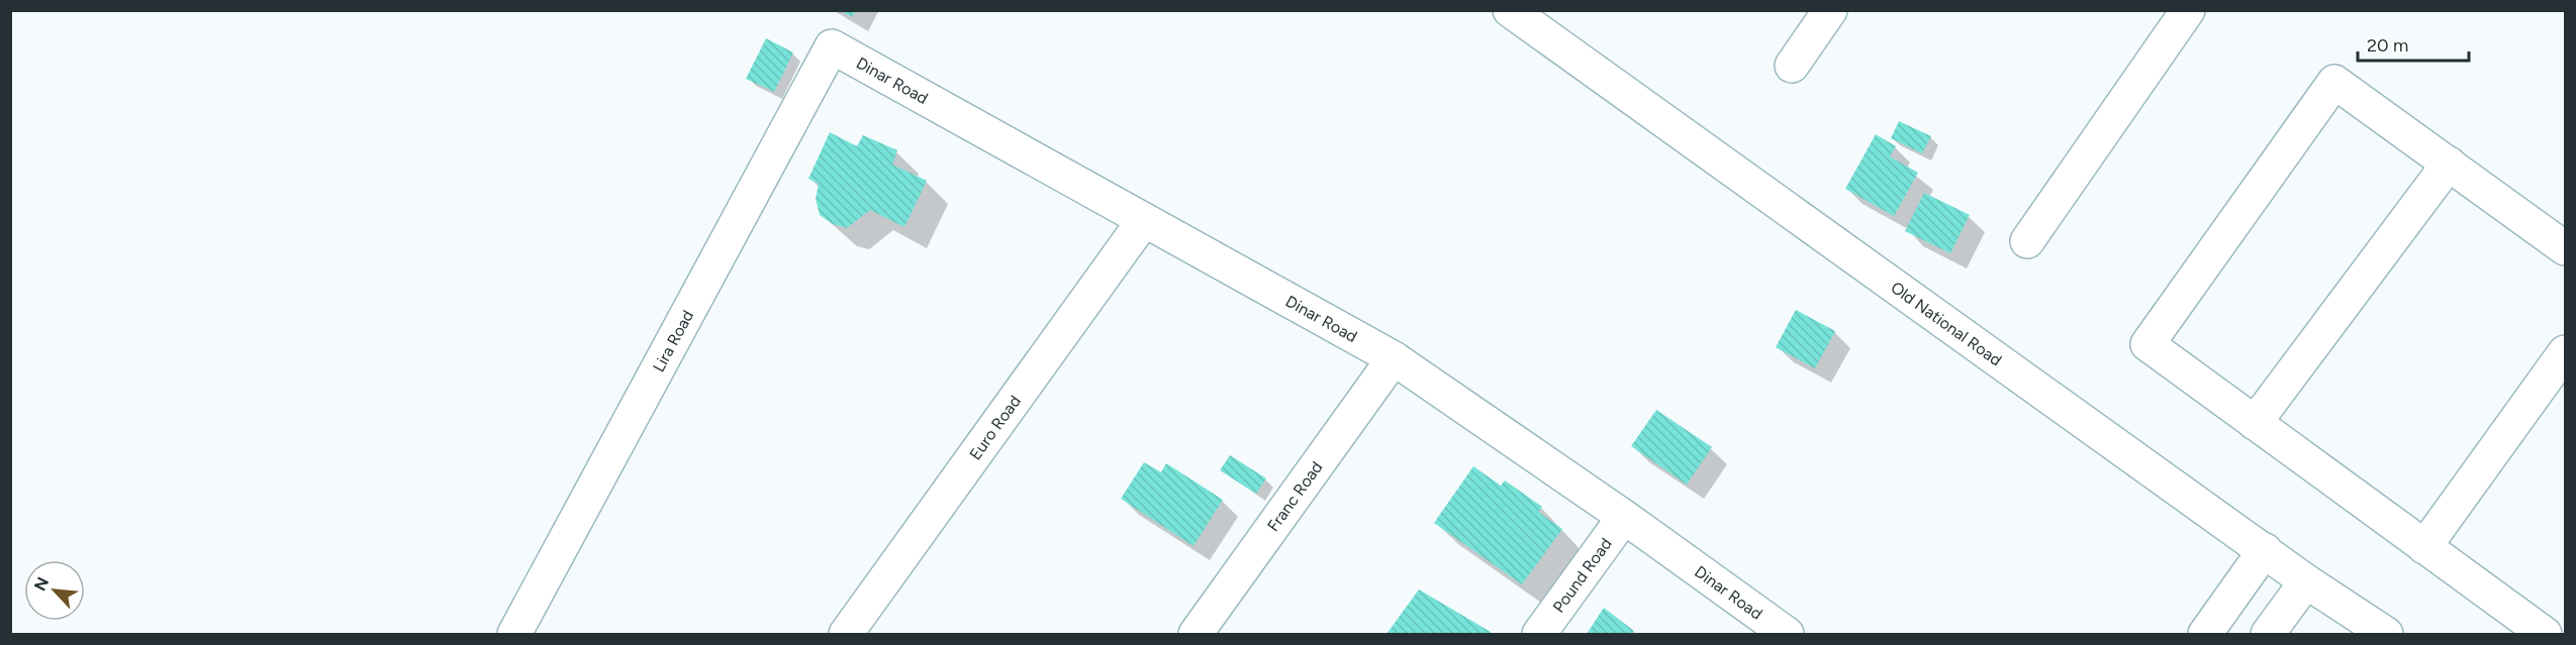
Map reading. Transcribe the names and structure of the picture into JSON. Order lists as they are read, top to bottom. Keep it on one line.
{"streets":{"street":["Dinar Road","Old National Road","Lira Road","Euro Road","Franc Road","Pound Road"]},"crossings":[["Dinar Road","Lira Road"],["Dinar Road","Euro Road"],["Dinar Road","Franc Road"],["Dinar Road","Pound Road"]],"scale_bar":"20 m","north":"top left"}
